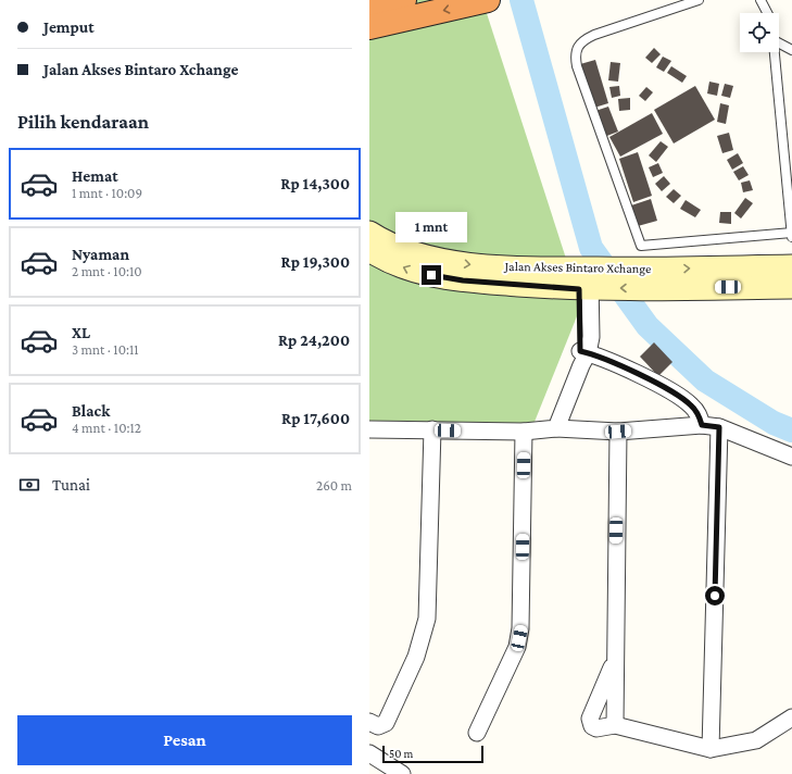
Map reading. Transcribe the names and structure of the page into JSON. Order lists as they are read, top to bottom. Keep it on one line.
{"streets":{"main road":["Jalan Akses Bintaro Xchange"]},"scale_bar":"50 m","page":{"banner":["Jemput","Jalan Akses Bintaro Xchange"],"heading":"Pilih kendaraan","list":[{"name":"Hemat","note":"1 mnt · 10:09","value":"Rp 14,300"},{"name":"Nyaman","note":"2 mnt · 10:10","value":"Rp 19,300"},{"name":"XL","note":"3 mnt · 10:11","value":"Rp 24,200"},{"name":"Black","note":"4 mnt · 10:12","value":"Rp 17,600"}],"bubble":"1 mnt","pay":["Tunai","260 m"],"buttons":"Pesan","scale":"50 m"}}
